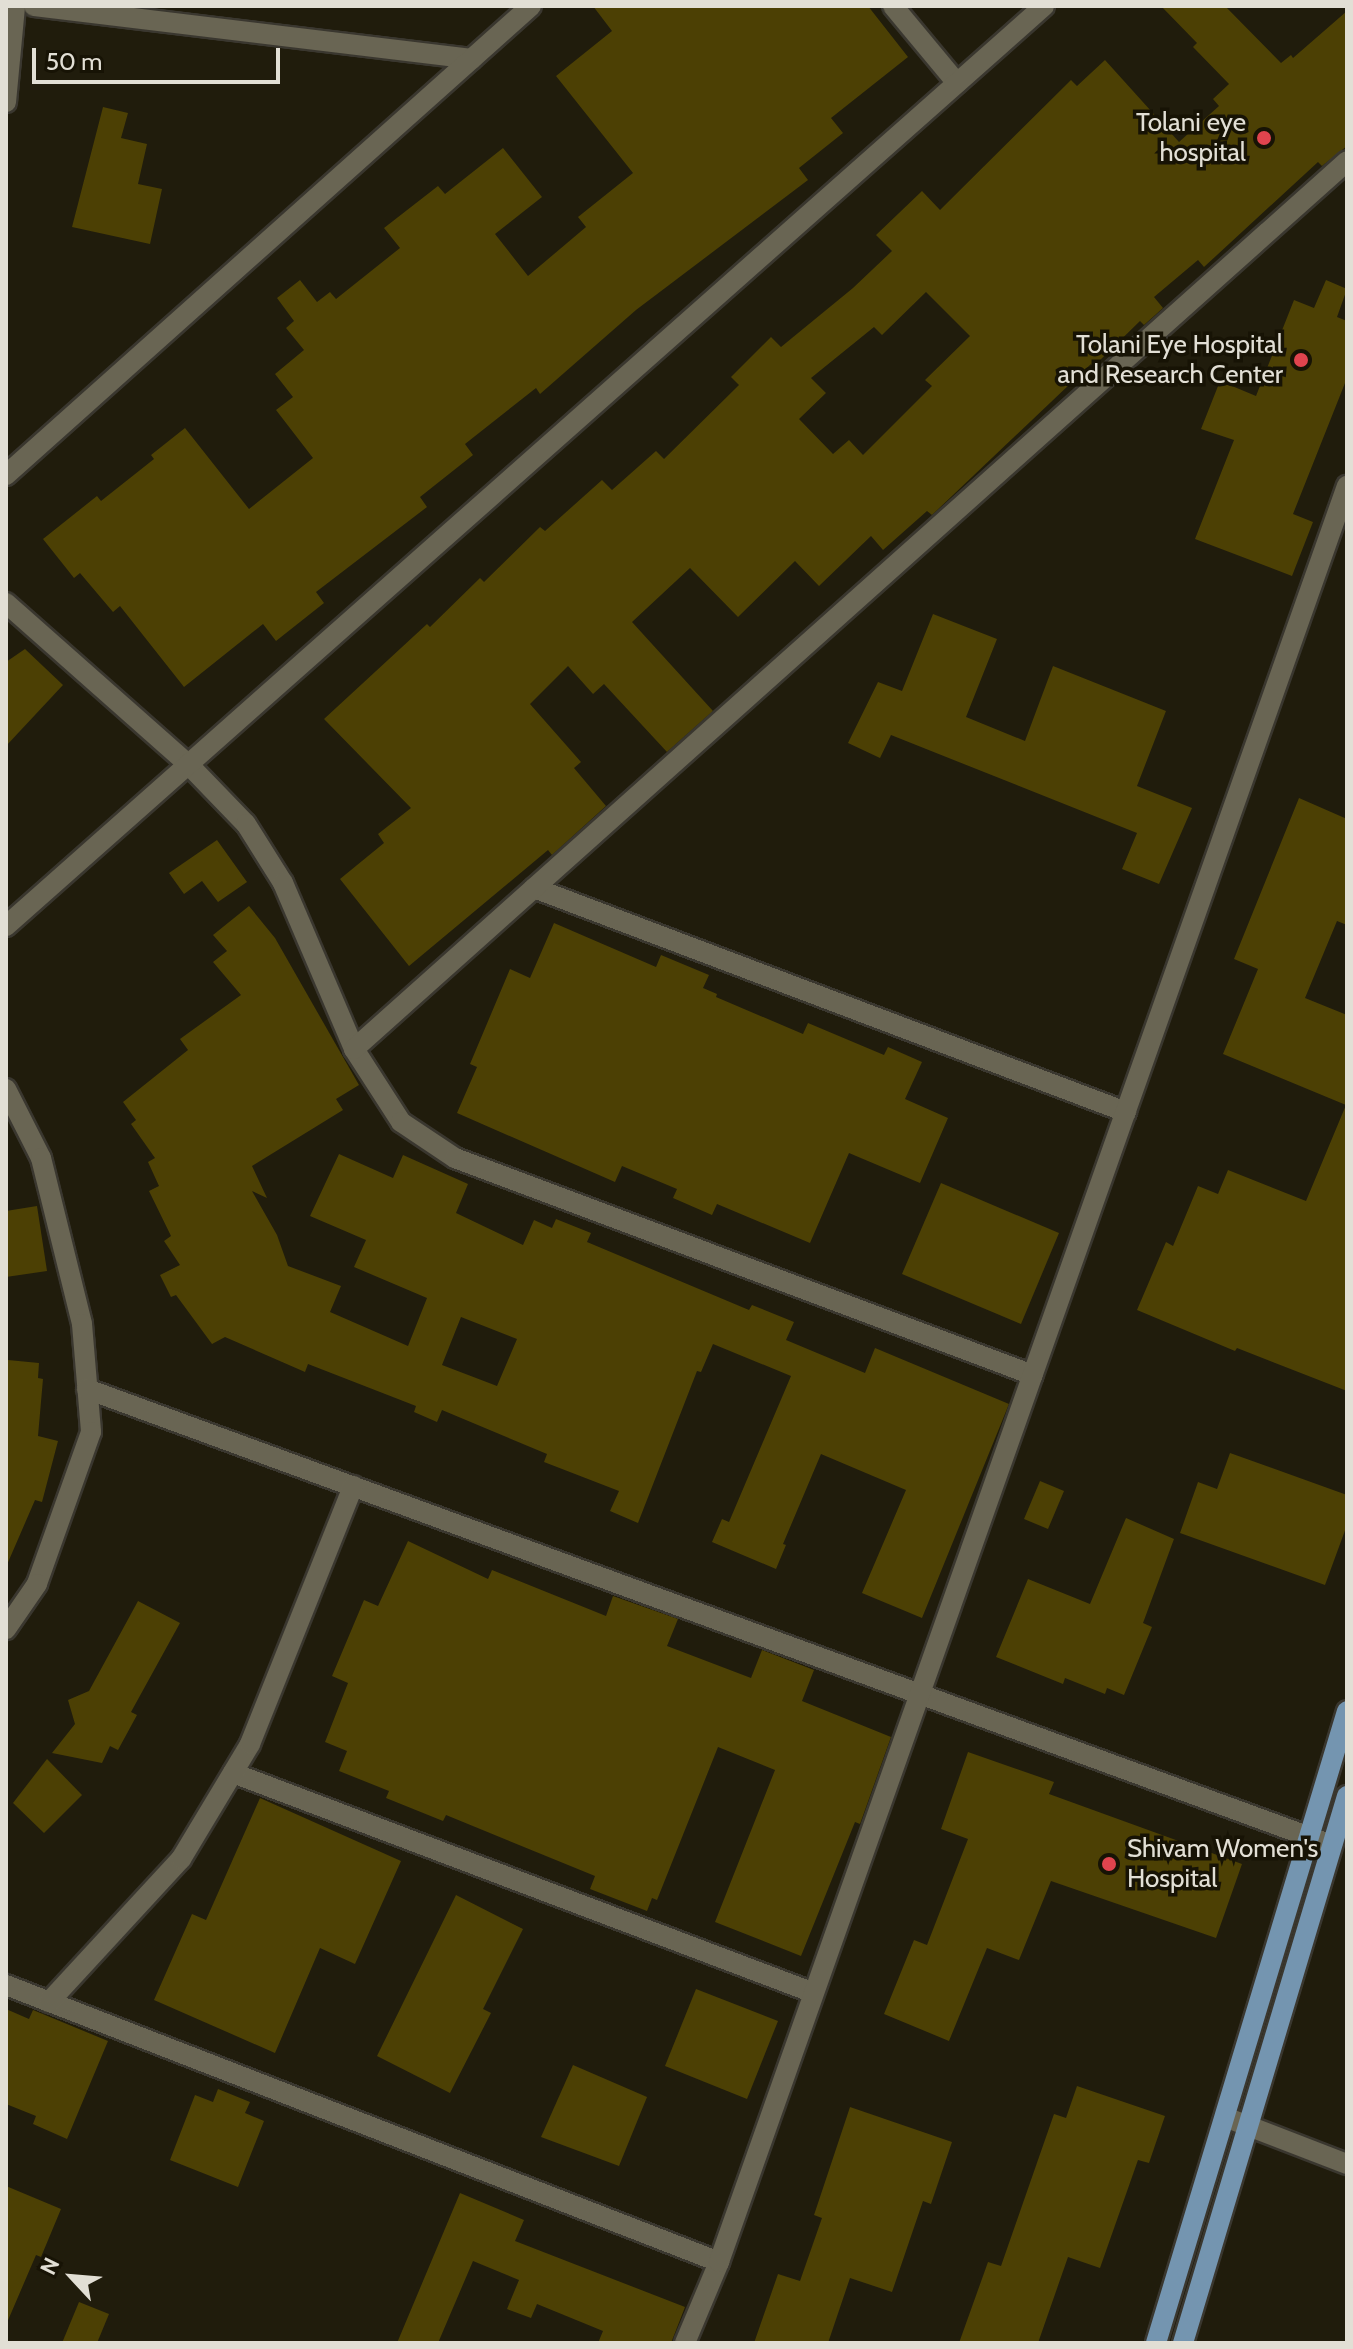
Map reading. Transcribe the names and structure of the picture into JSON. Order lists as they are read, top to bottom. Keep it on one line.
{"places":["Tolani eye hospital","Tolani Eye Hospital and Research Center","Shivam Women's Hospital"],"scale_bar":"50 m","north":"top left"}
